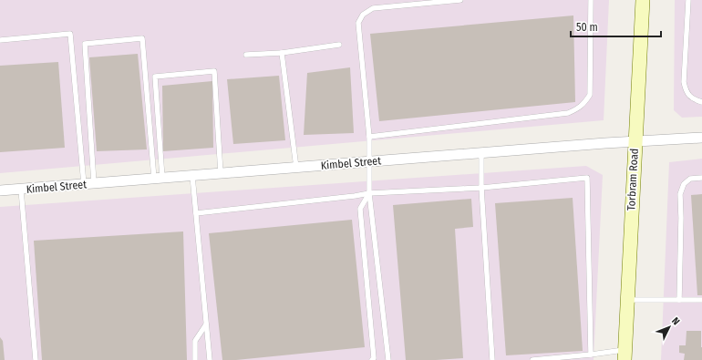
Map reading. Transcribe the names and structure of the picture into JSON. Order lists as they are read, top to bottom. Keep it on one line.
{"streets":{"main road":["Torbram Road"],"street":["Kimbel Street"]},"crossings":[["Kimbel Street","Torbram Road"]],"scale_bar":"50 m","north":"top right"}
